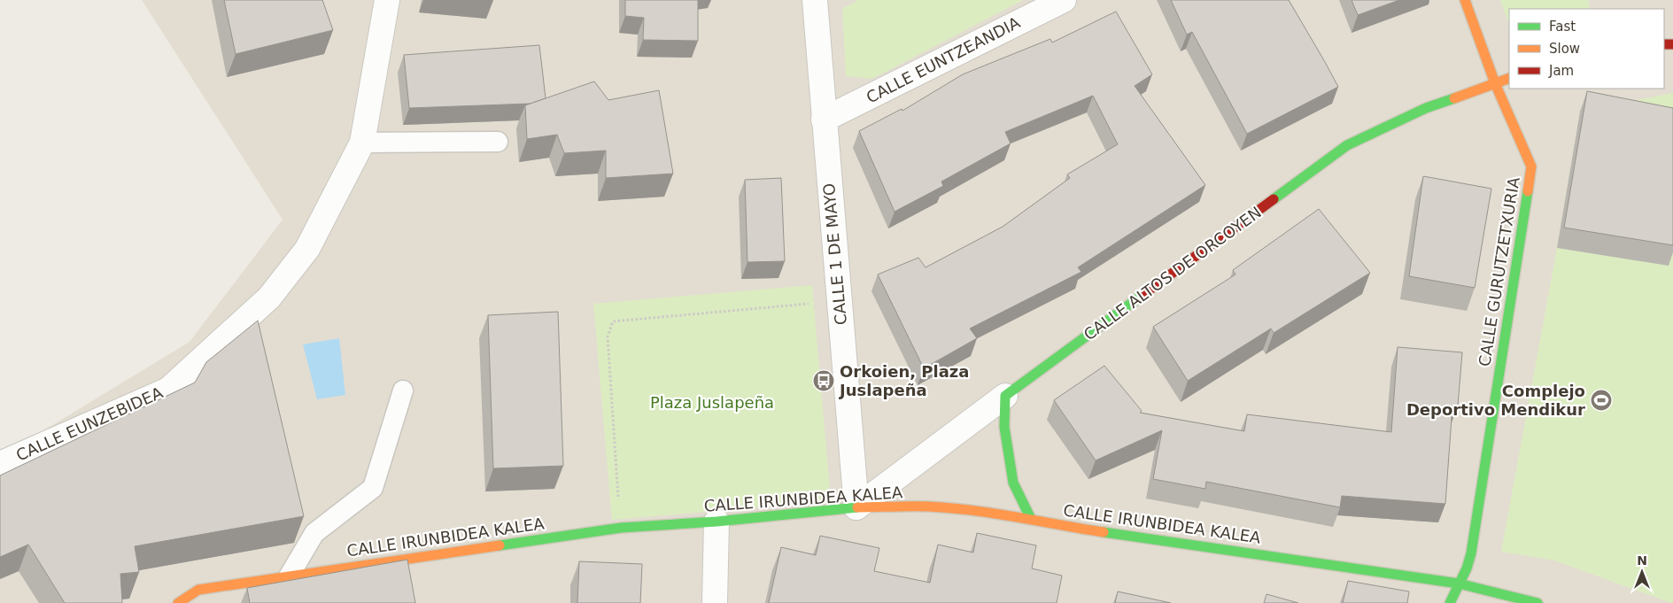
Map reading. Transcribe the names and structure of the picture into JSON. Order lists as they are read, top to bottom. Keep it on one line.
{"streets":{"street":["CALLE EUNTZEANDIA","CALLE 1 DE MAYO","CALLE GURUTZETXURIA","CALLE ALTOS DE ORCOYEN","CALLE EUNZEBIDEA","CALLE IRUNBIDEA KALEA"]},"crossings":[["CALLE EUNTZEANDIA","CALLE 1 DE MAYO"],["CALLE 1 DE MAYO","CALLE ALTOS DE ORCOYEN"],["CALLE 1 DE MAYO","CALLE IRUNBIDEA KALEA"],["CALLE GURUTZETXURIA","CALLE ALTOS DE ORCOYEN"],["CALLE GURUTZETXURIA","CALLE IRUNBIDEA KALEA"],["CALLE ALTOS DE ORCOYEN","CALLE IRUNBIDEA KALEA"]],"parks":["Plaza Juslapeña"],"places":{"bus stop":["Orkoien, Plaza Juslapeña"],"sports":["Complejo Deportivo Mendikur"]},"legend":["Fast","Slow","Jam"],"north":"top"}
